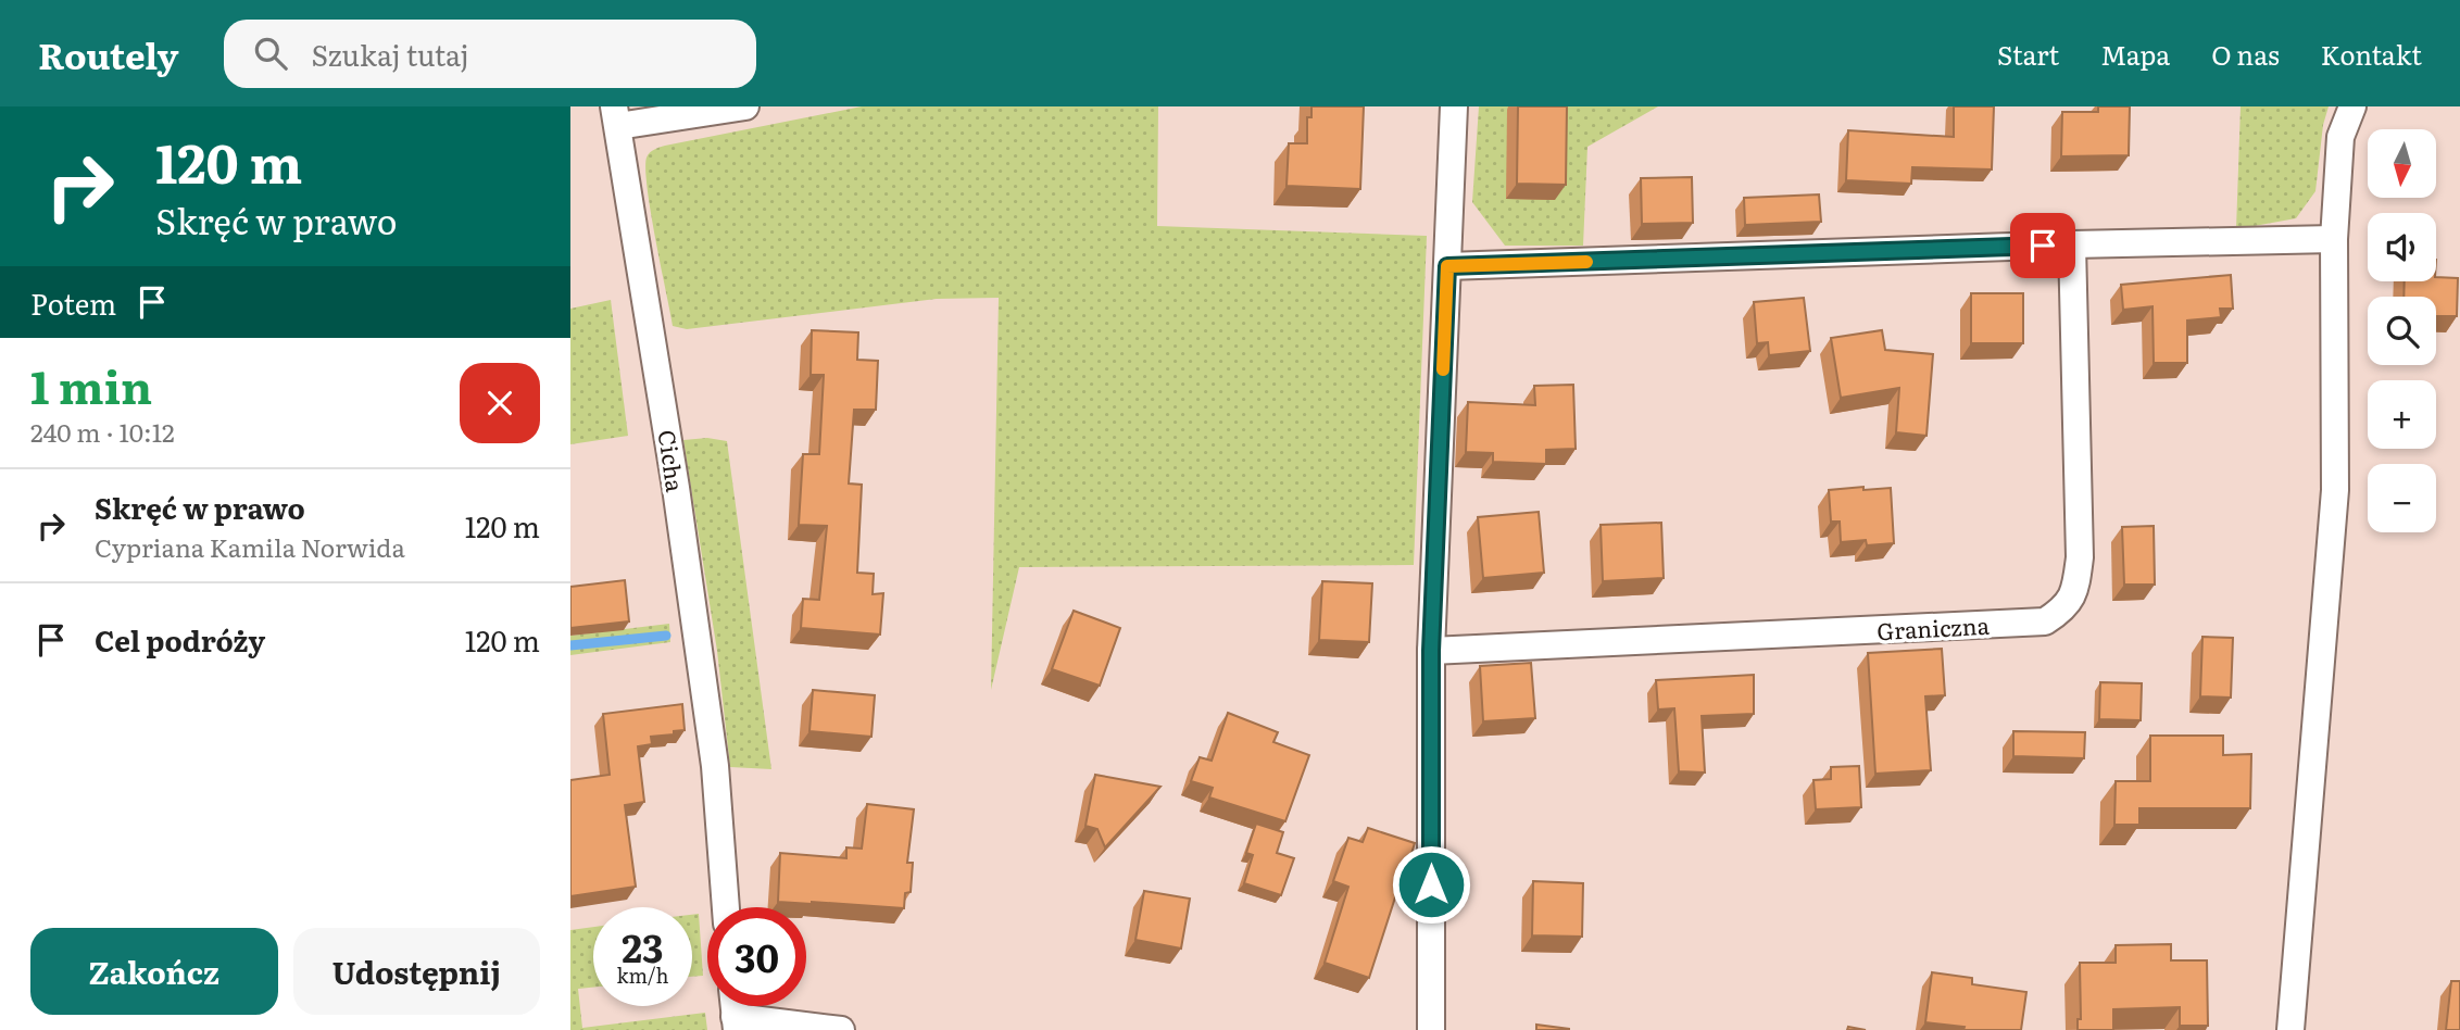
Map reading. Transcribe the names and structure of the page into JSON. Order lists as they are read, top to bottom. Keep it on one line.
{"streets":{"street":["Cicha","Graniczna"]},"north":"bottom","page":{"header":"Routely","search":"Szukaj tutaj","nav":["Start","Mapa","O nas","Kontakt"],"turn":["120 m","Skręć w prawo"],"map_buttons":["+","−"],"then":"Potem","heading":["1 min","240 m · 10:12"],"list":[{"name":"Skręć w prawo","note":"Cypriana Kamila Norwida","value":"120 m"},{"name":"Cel podróży","value":"120 m"}],"speed":"23 km/h","limit":"30","buttons":["Zakończ","Udostępnij"]}}
